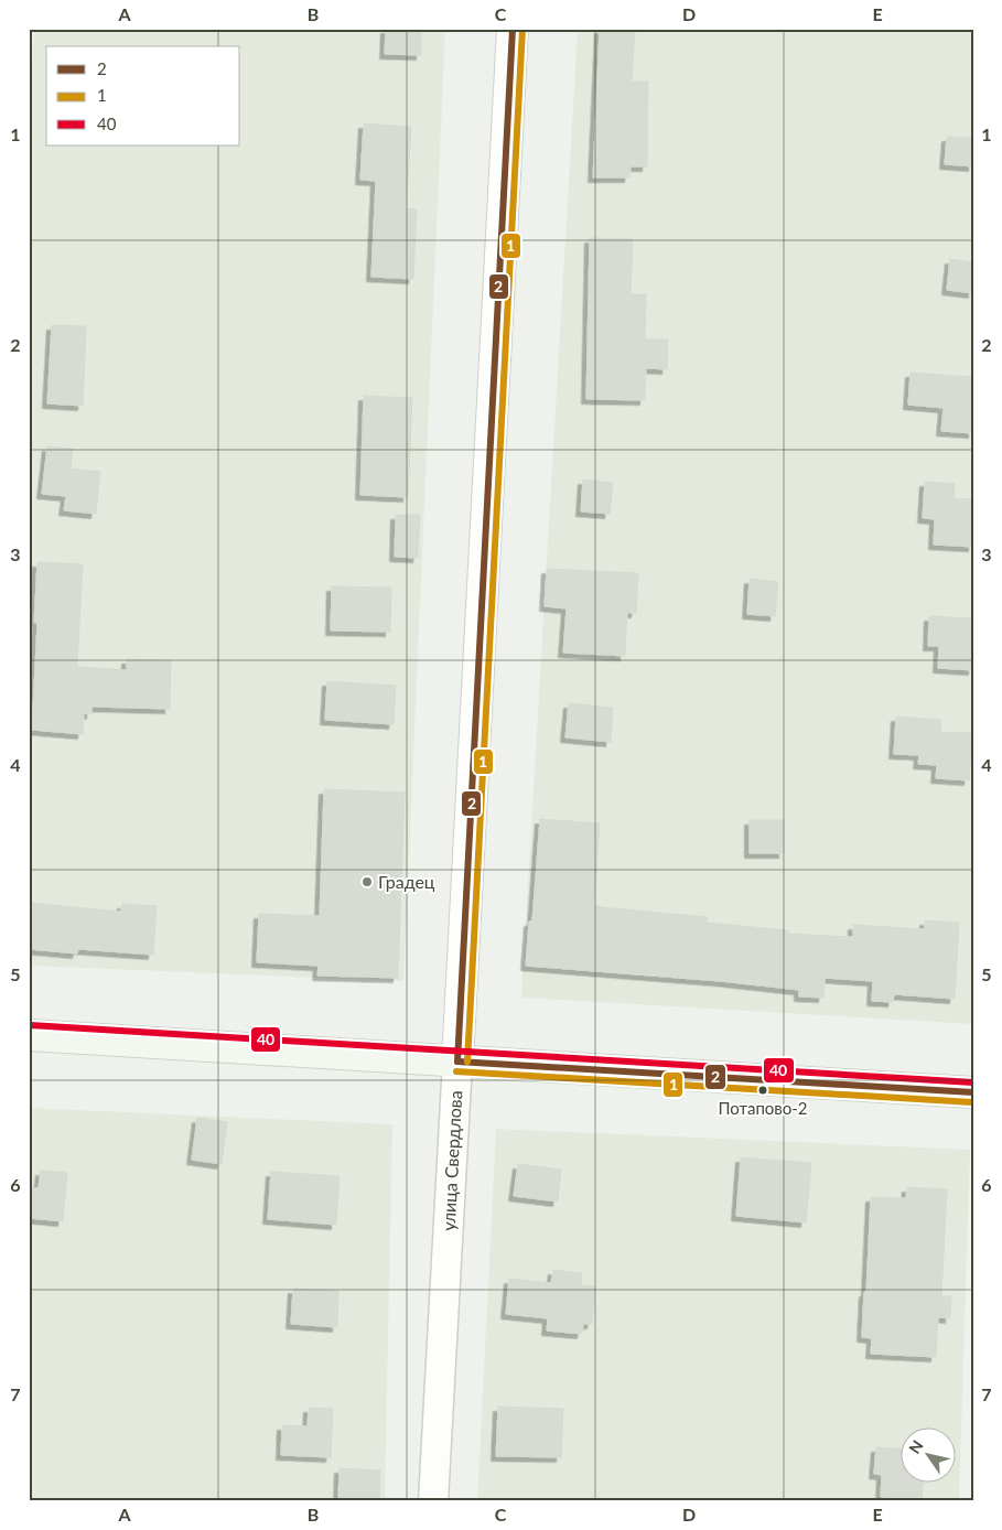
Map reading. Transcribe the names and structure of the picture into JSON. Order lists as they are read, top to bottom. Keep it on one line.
{"streets":{"street":["улица Свердлова"]},"places":["Градец","Потапово-2"],"lines":["transit line 2","transit line 1","transit line 40"],"legend":["2","1","40"],"north":"top left","grid":{"columns":["A","B","C","D","E"],"rows":["1","2","3","4","5","6","7"]}}
